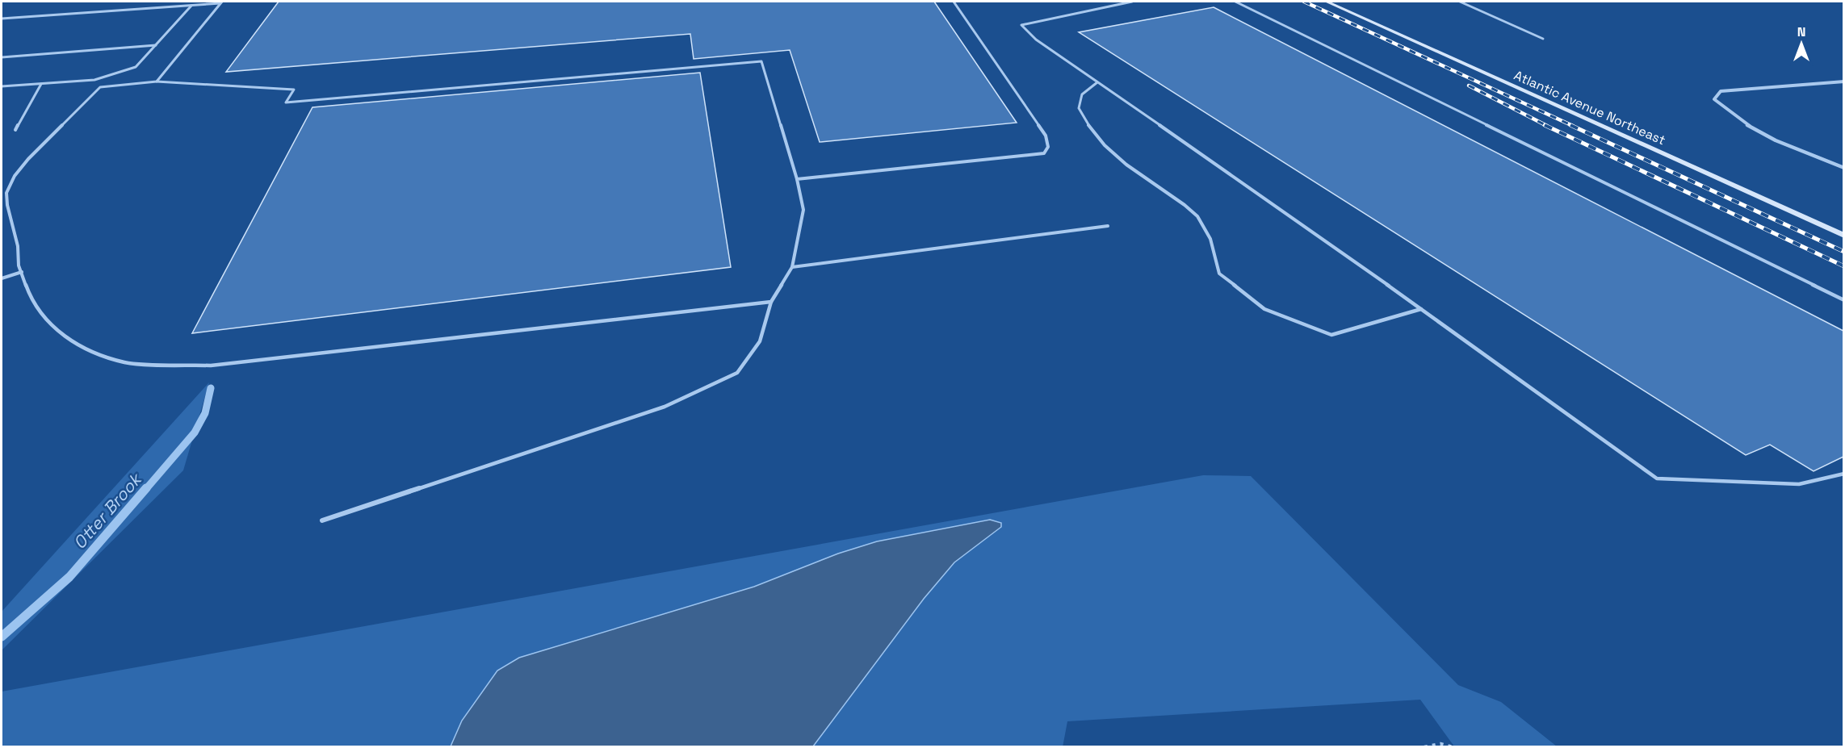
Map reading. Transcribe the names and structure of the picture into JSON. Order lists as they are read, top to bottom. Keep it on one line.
{"streets":{"street":["Atlantic Avenue Northeast"]},"water":["Otter Brook"],"north":"top"}
